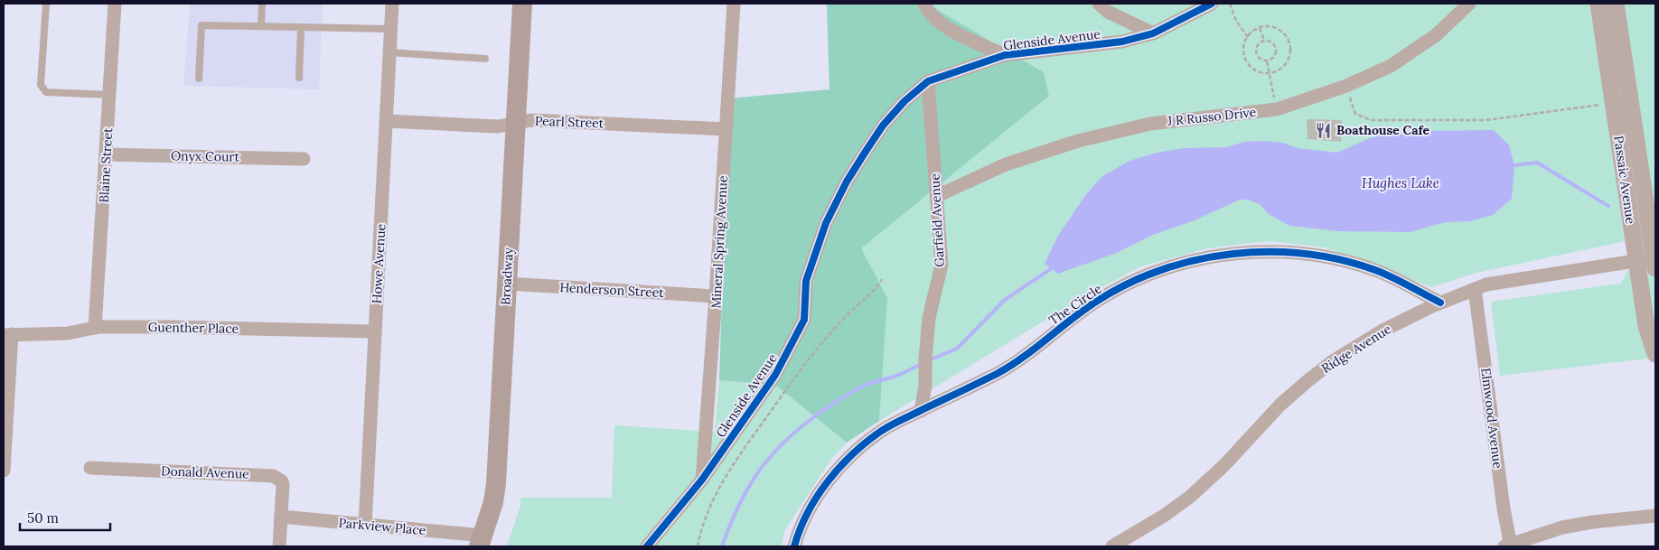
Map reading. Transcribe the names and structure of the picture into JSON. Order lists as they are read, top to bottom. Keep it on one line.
{"streets":{"main road":["Broadway"],"street":["Glenside Avenue","J R Russo Drive","Pearl Street","Onyx Court","Blaine Street","Passaic Avenue","Garfield Avenue","Mineral Spring Avenue","Howe Avenue","Henderson Street","The Circle","Guenther Place","Ridge Avenue","Elmwood Avenue","Donald Avenue","Parkview Place"]},"crossings":[["Glenside Avenue","Garfield Avenue"],["Glenside Avenue","Mineral Spring Avenue"],["J R Russo Drive","Garfield Avenue"],["Pearl Street","Mineral Spring Avenue"],["Pearl Street","Howe Avenue"],["Pearl Street","Broadway"],["Onyx Court","Blaine Street"],["Blaine Street","Guenther Place"],["Passaic Avenue","Ridge Avenue"],["Garfield Avenue","The Circle"],["Mineral Spring Avenue","Henderson Street"],["Howe Avenue","Guenther Place"],["Howe Avenue","Parkview Place"],["Broadway","Henderson Street"],["Broadway","Parkview Place"],["The Circle","Ridge Avenue"],["Ridge Avenue","Elmwood Avenue"],["Donald Avenue","Parkview Place"]],"water":["Hughes Lake"],"places":{"restaurant":["Boathouse Cafe"]},"scale_bar":"50 m"}
